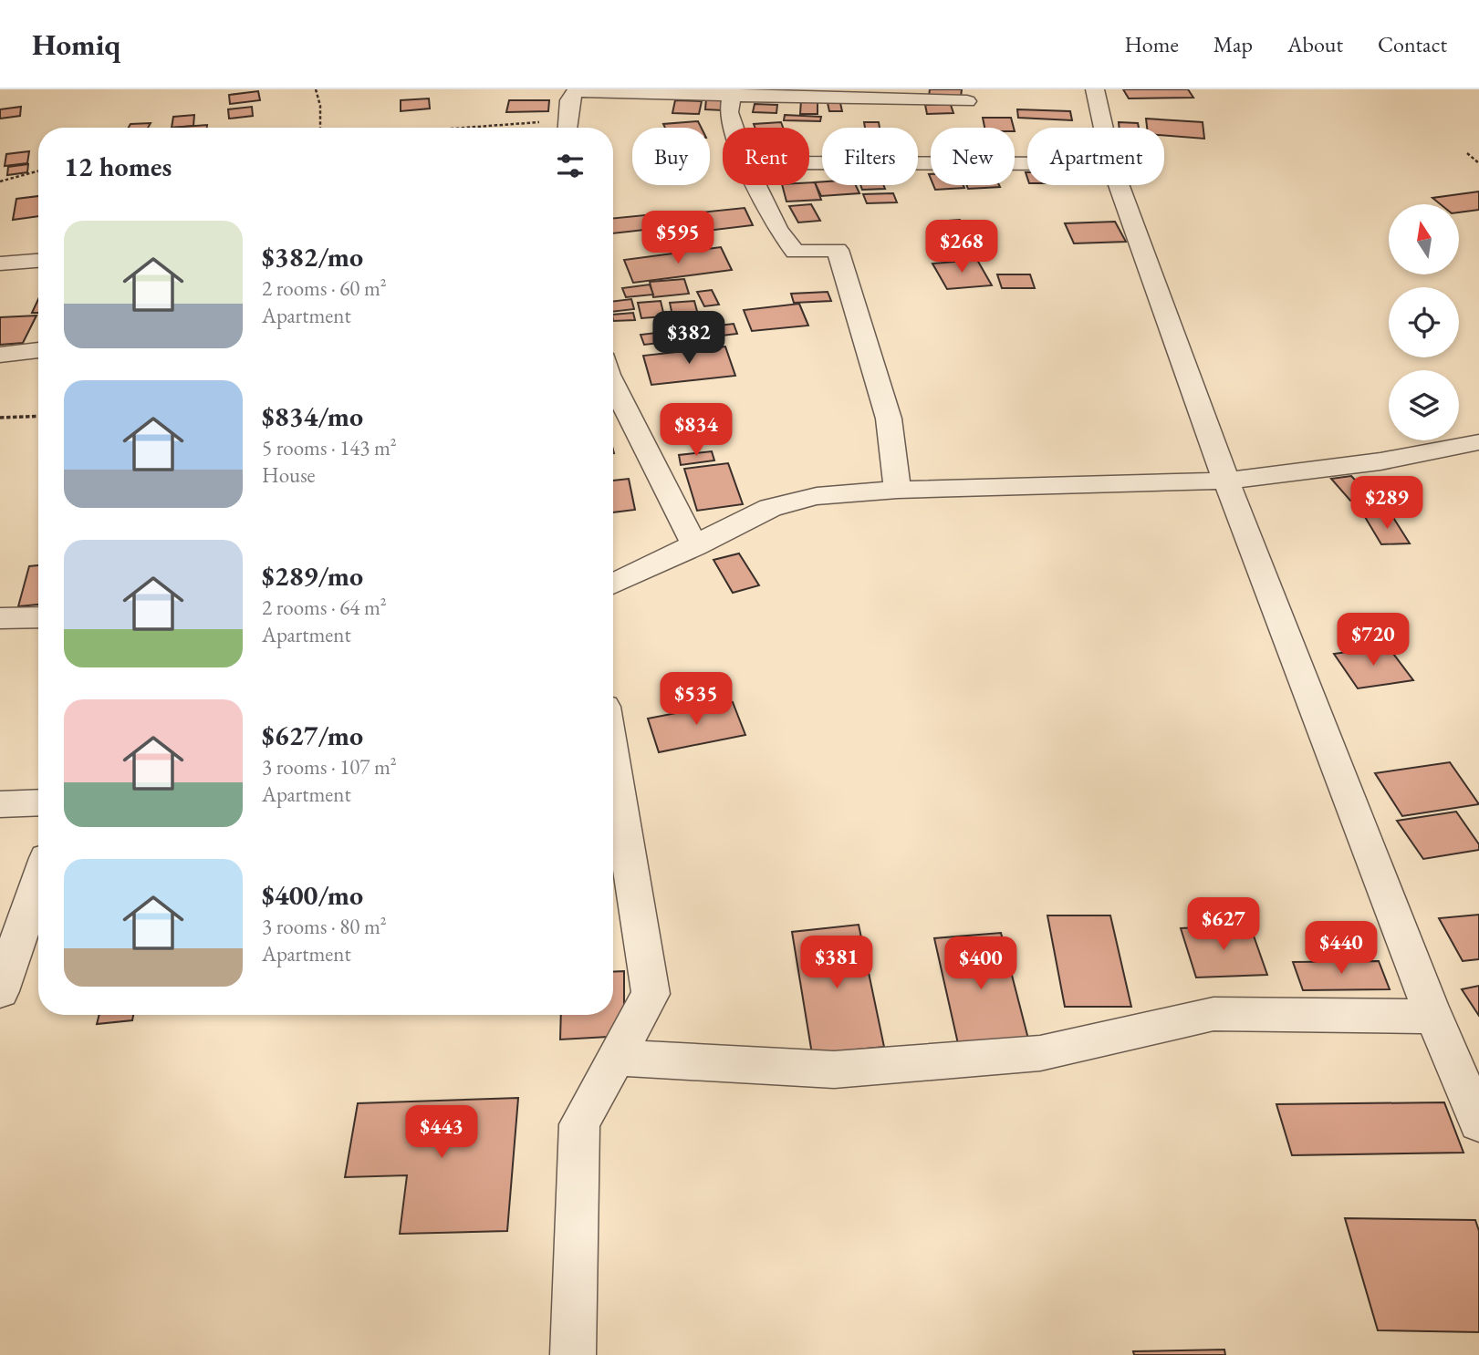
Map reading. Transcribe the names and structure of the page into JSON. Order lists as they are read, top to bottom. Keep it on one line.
{"north":"top","page":{"header":"Homiq","nav":["Home","Map","About","Contact"],"chip":["Buy","Rent","Filters","New","Apartment"],"heading":"12 homes","list":[{"name":"$382/mo","note":"2 rooms · 60 m² · Apartment"},{"name":"$834/mo","note":"5 rooms · 143 m² · House"},{"name":"$289/mo","note":"2 rooms · 64 m² · Apartment"},{"name":"$627/mo","note":"3 rooms · 107 m² · Apartment"},{"name":"$400/mo","note":"3 rooms · 80 m² · Apartment"}],"price":["$595","$268","$382","$834","$289","$720","$535","$627","$440","$381","$400","$443"]}}
